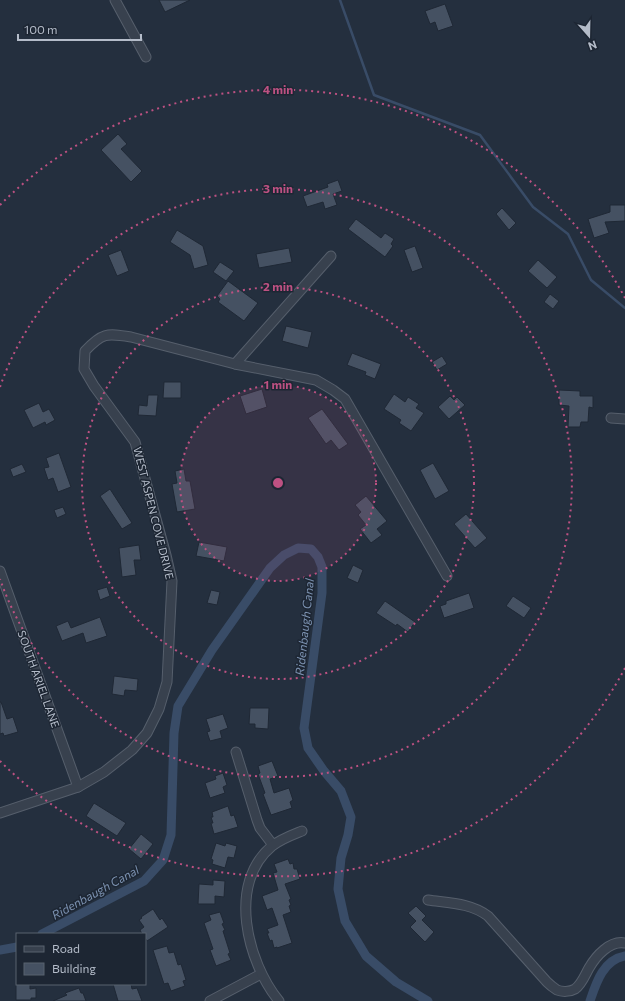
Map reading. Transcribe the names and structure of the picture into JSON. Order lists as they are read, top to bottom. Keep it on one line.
{"streets":{"street":["WEST ASPEN COVE DRIVE","SOUTH ARIEL LANE"]},"crossings":[["WEST ASPEN COVE DRIVE","SOUTH ARIEL LANE"]],"water":["Ridenbaugh Canal"],"legend":["Road","Building"],"scale_bar":"100 m","north":"bottom","rings":["4 min","3 min","2 min","1 min"]}
